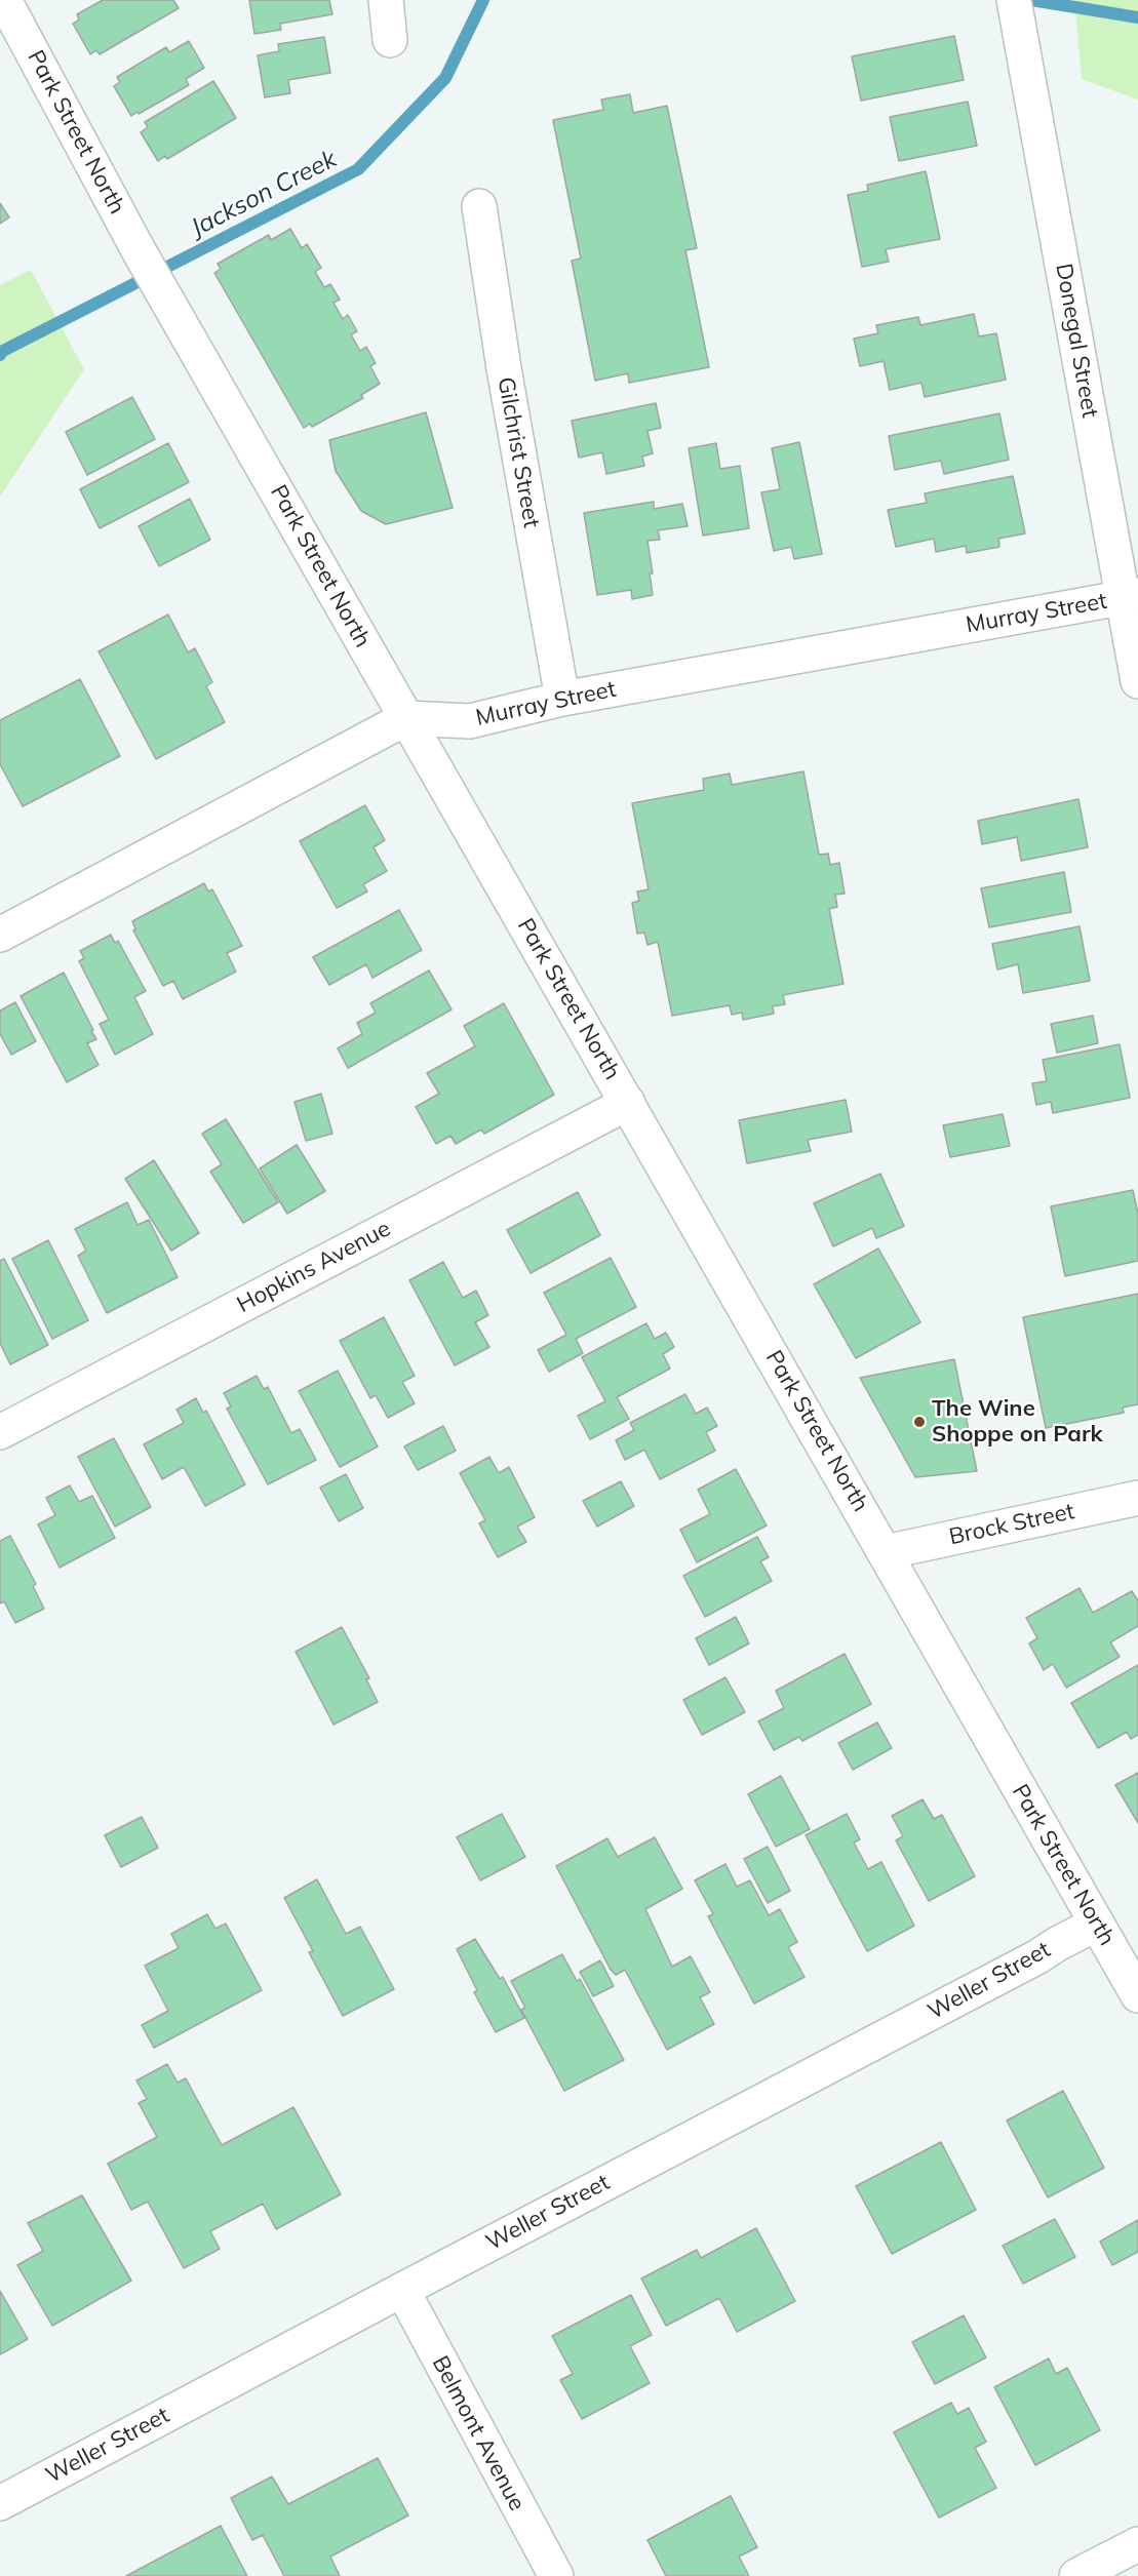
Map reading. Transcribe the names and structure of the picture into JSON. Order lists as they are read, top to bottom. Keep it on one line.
{"streets":{"street":["Park Street North","Donegal Street","Gilchrist Street","Murray Street","Hopkins Avenue","Brock Street","Weller Street","Belmont Avenue"]},"crossings":[["Park Street North","Murray Street"],["Park Street North","Hopkins Avenue"],["Park Street North","Brock Street"],["Park Street North","Weller Street"],["Donegal Street","Murray Street"],["Gilchrist Street","Murray Street"],["Weller Street","Belmont Avenue"]],"water":["Jackson Creek"],"places":["The Wine Shoppe on Park"]}
